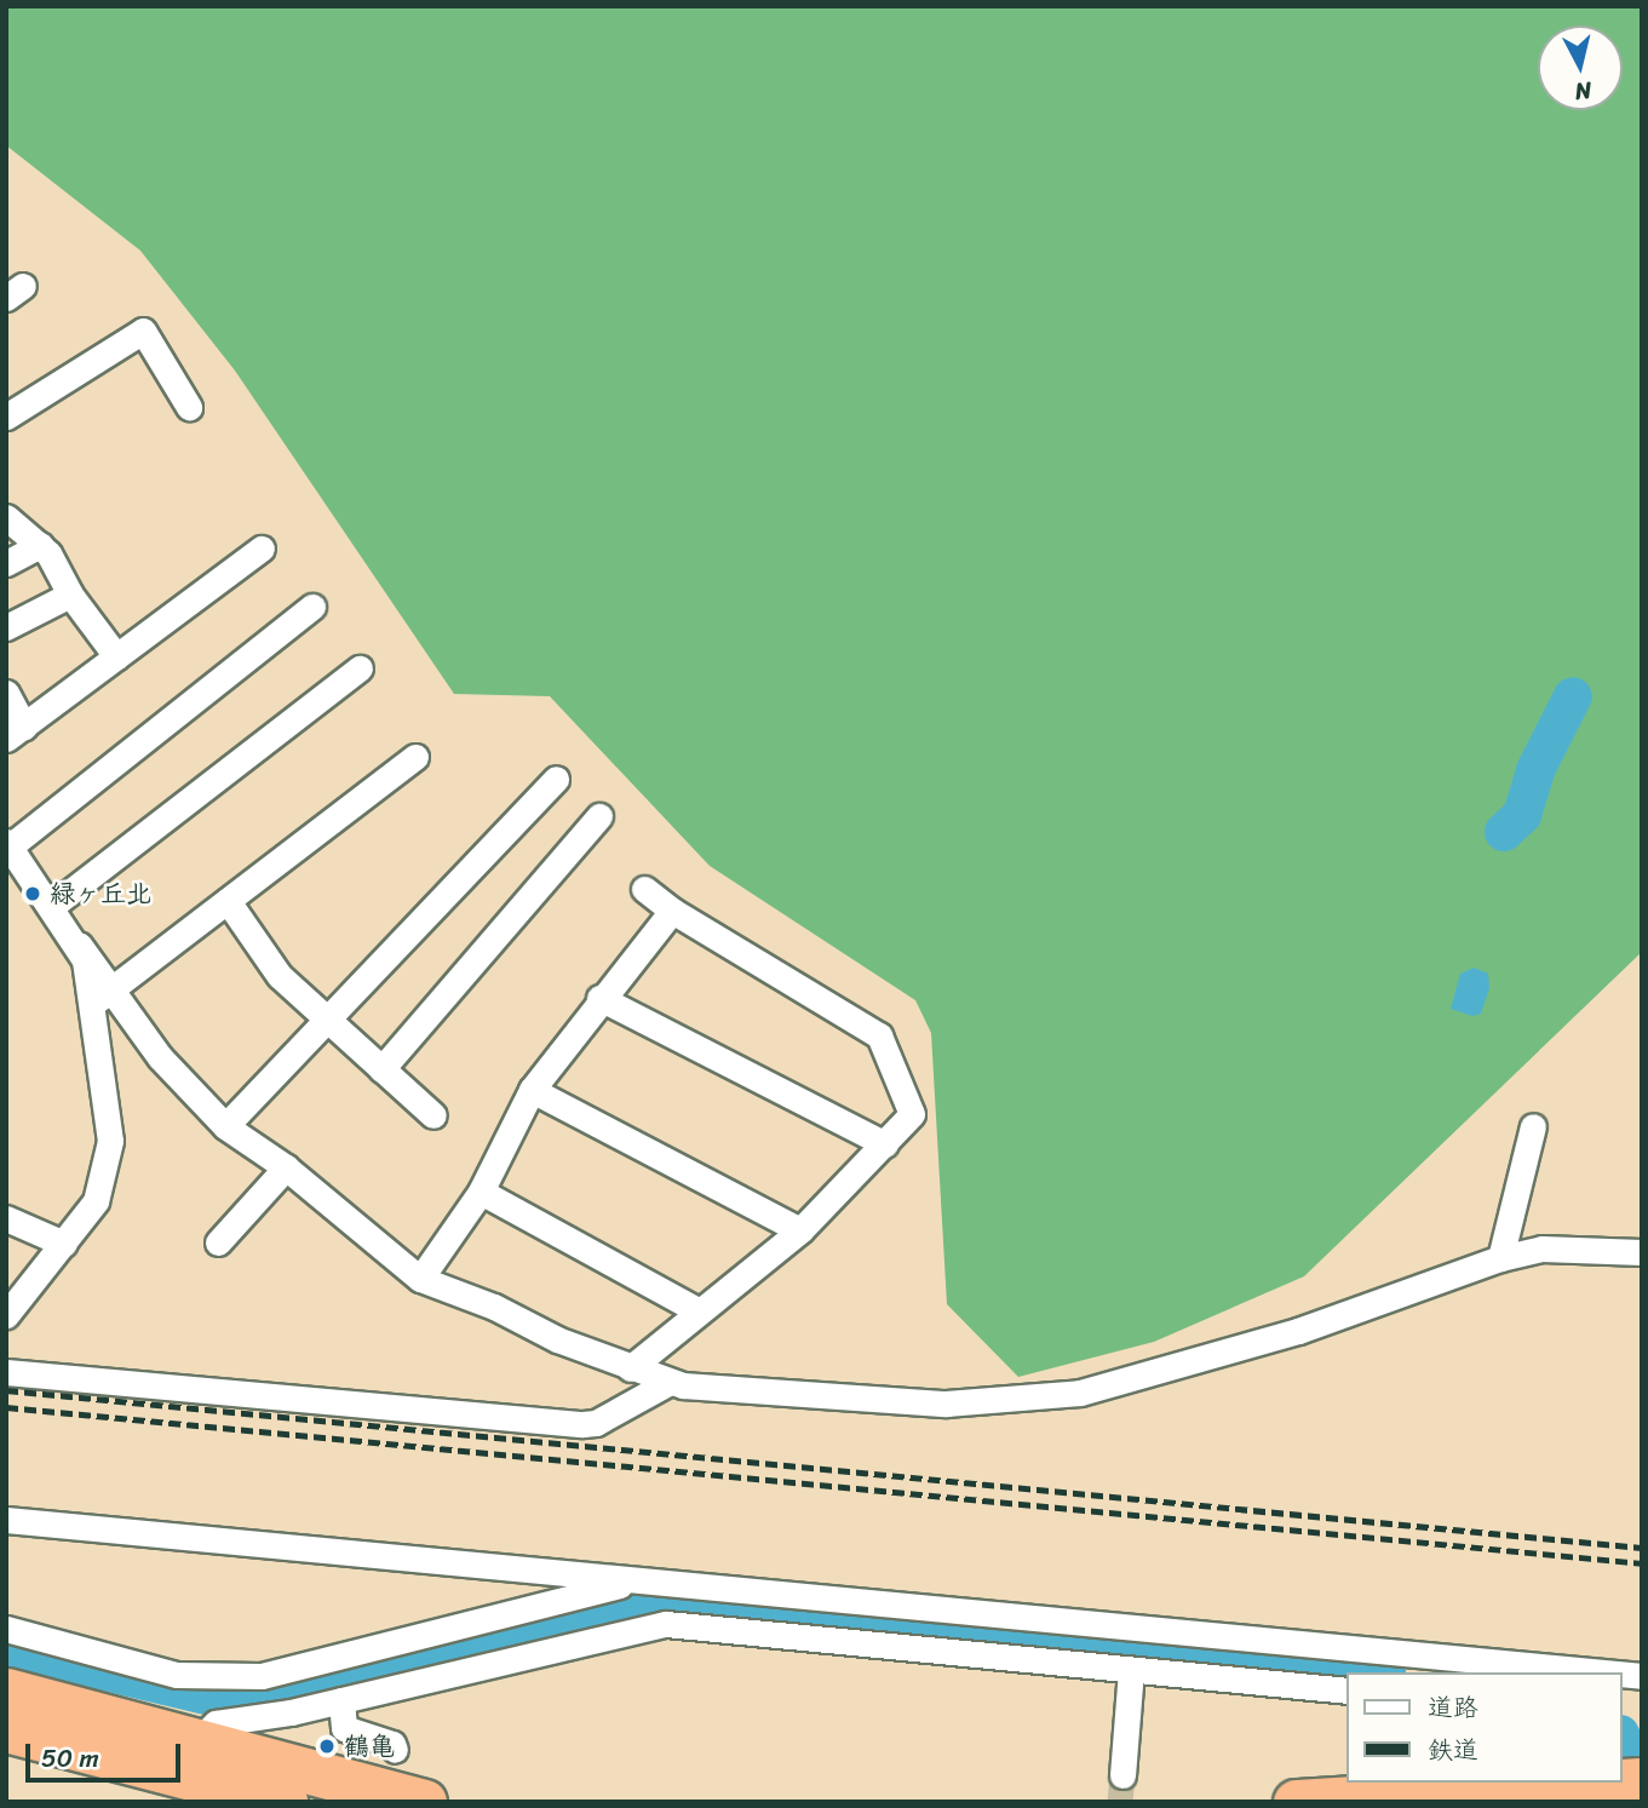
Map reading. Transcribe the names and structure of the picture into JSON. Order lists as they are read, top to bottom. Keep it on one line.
{"places":["緑ヶ丘北","鶴亀"],"legend":["道路","鉄道"],"scale_bar":"50 m","north":"bottom"}
